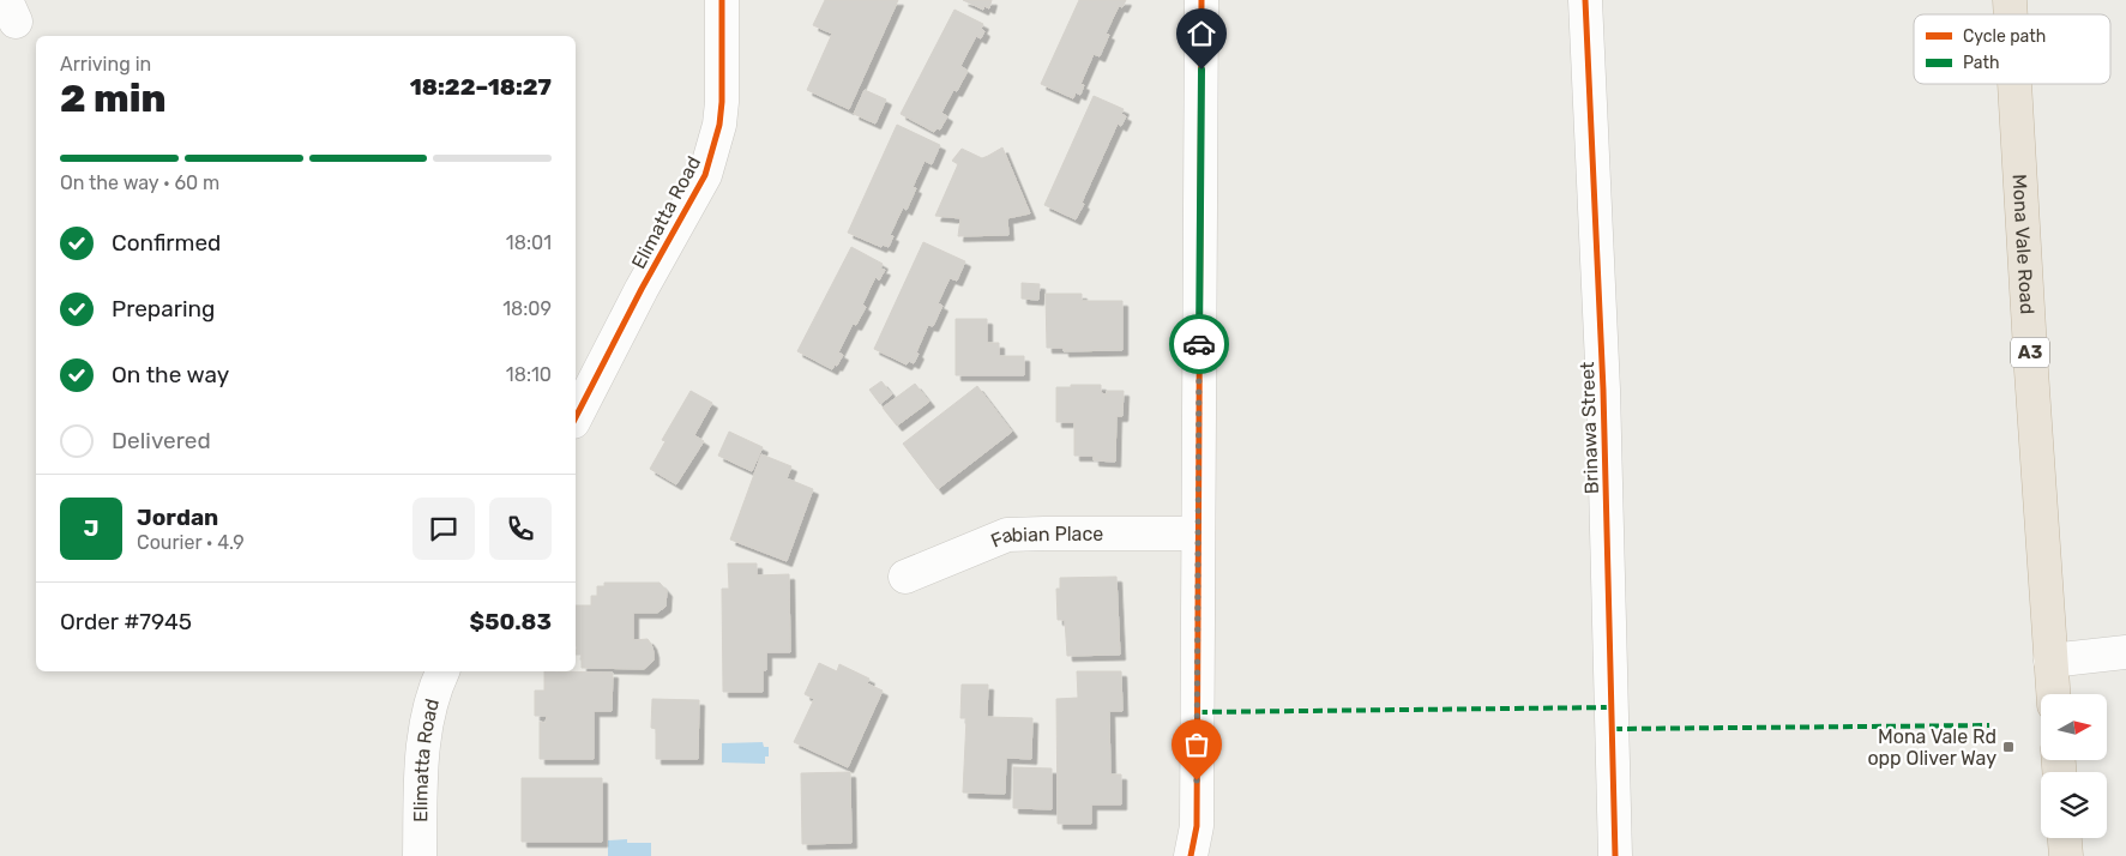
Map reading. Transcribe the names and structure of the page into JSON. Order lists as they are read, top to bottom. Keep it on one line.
{"streets":{"highway":["Mona Vale Road","A3"],"street":["Elimatta Road","Brinawa Street","Fabian Place"]},"places":{"transit":["Mona Vale Rd opp Oliver Way"]},"legend":["Cycle path","Path"],"north":"right","page":{"heading":["2 min","Arriving in","18:22–18:27"],"panel":["Jordan","Courier · 4.9","Order #7945","$50.83"],"bar":"On the way · 60 m","list":[["Confirmed","18:01"],["Preparing","18:09"],["On the way","18:10"],"Delivered"],"round":"J"}}
